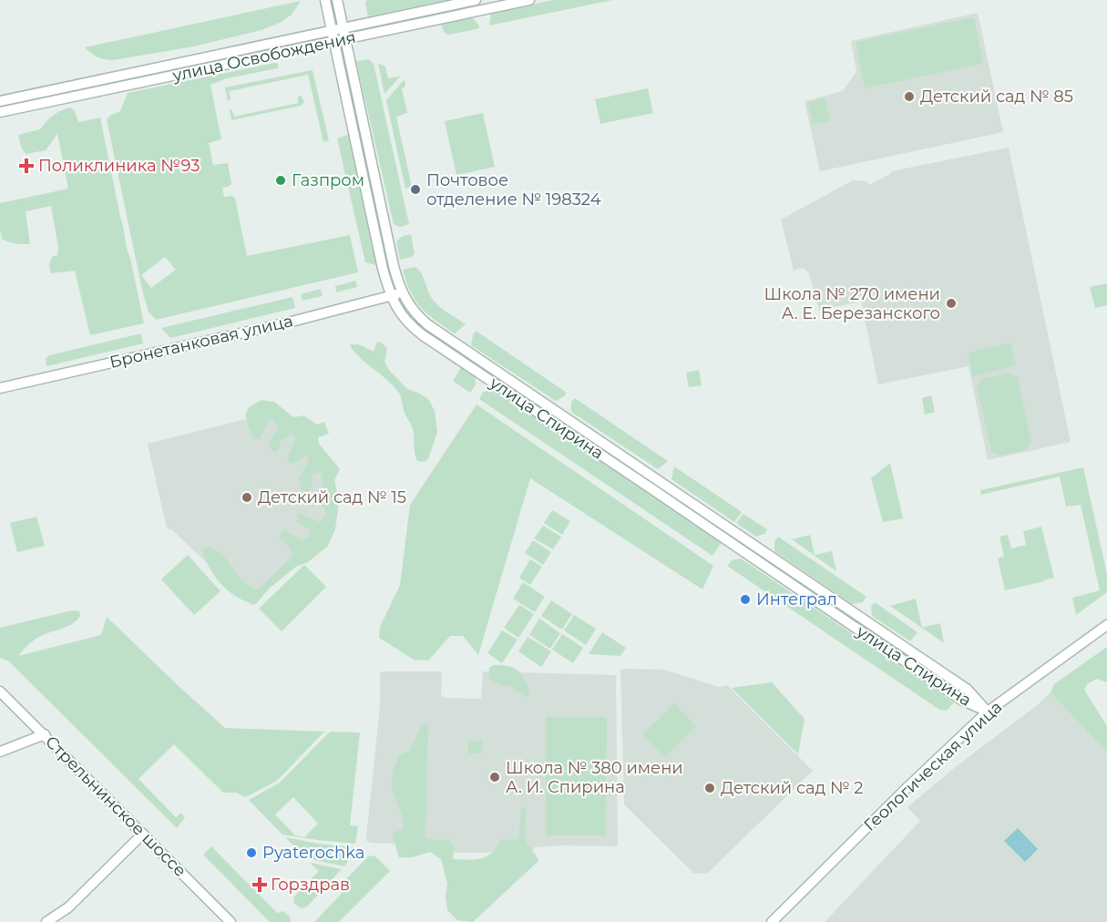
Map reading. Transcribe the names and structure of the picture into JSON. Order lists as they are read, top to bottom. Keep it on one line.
{"streets":{"street":["улица Освобождения","Бронетанковая улица","улица Спирина","Геологическая улица","Стрельнинское шоссе"]},"crossings":[["улица Освобождения","улица Спирина"],["Бронетанковая улица","улица Спирина"],["улица Спирина","Геологическая улица"]],"places":{"other":["Детский сад № 85","Газпром","Почтовое отделение № 198324","Школа № 270 имени А. Е. Березанского","Детский сад № 15","Интеграл","Школа № 380 имени А. И. Спирина","Детский сад № 2","Pyaterochka"],"health":["Поликлиника №93","Горздрав"]}}
